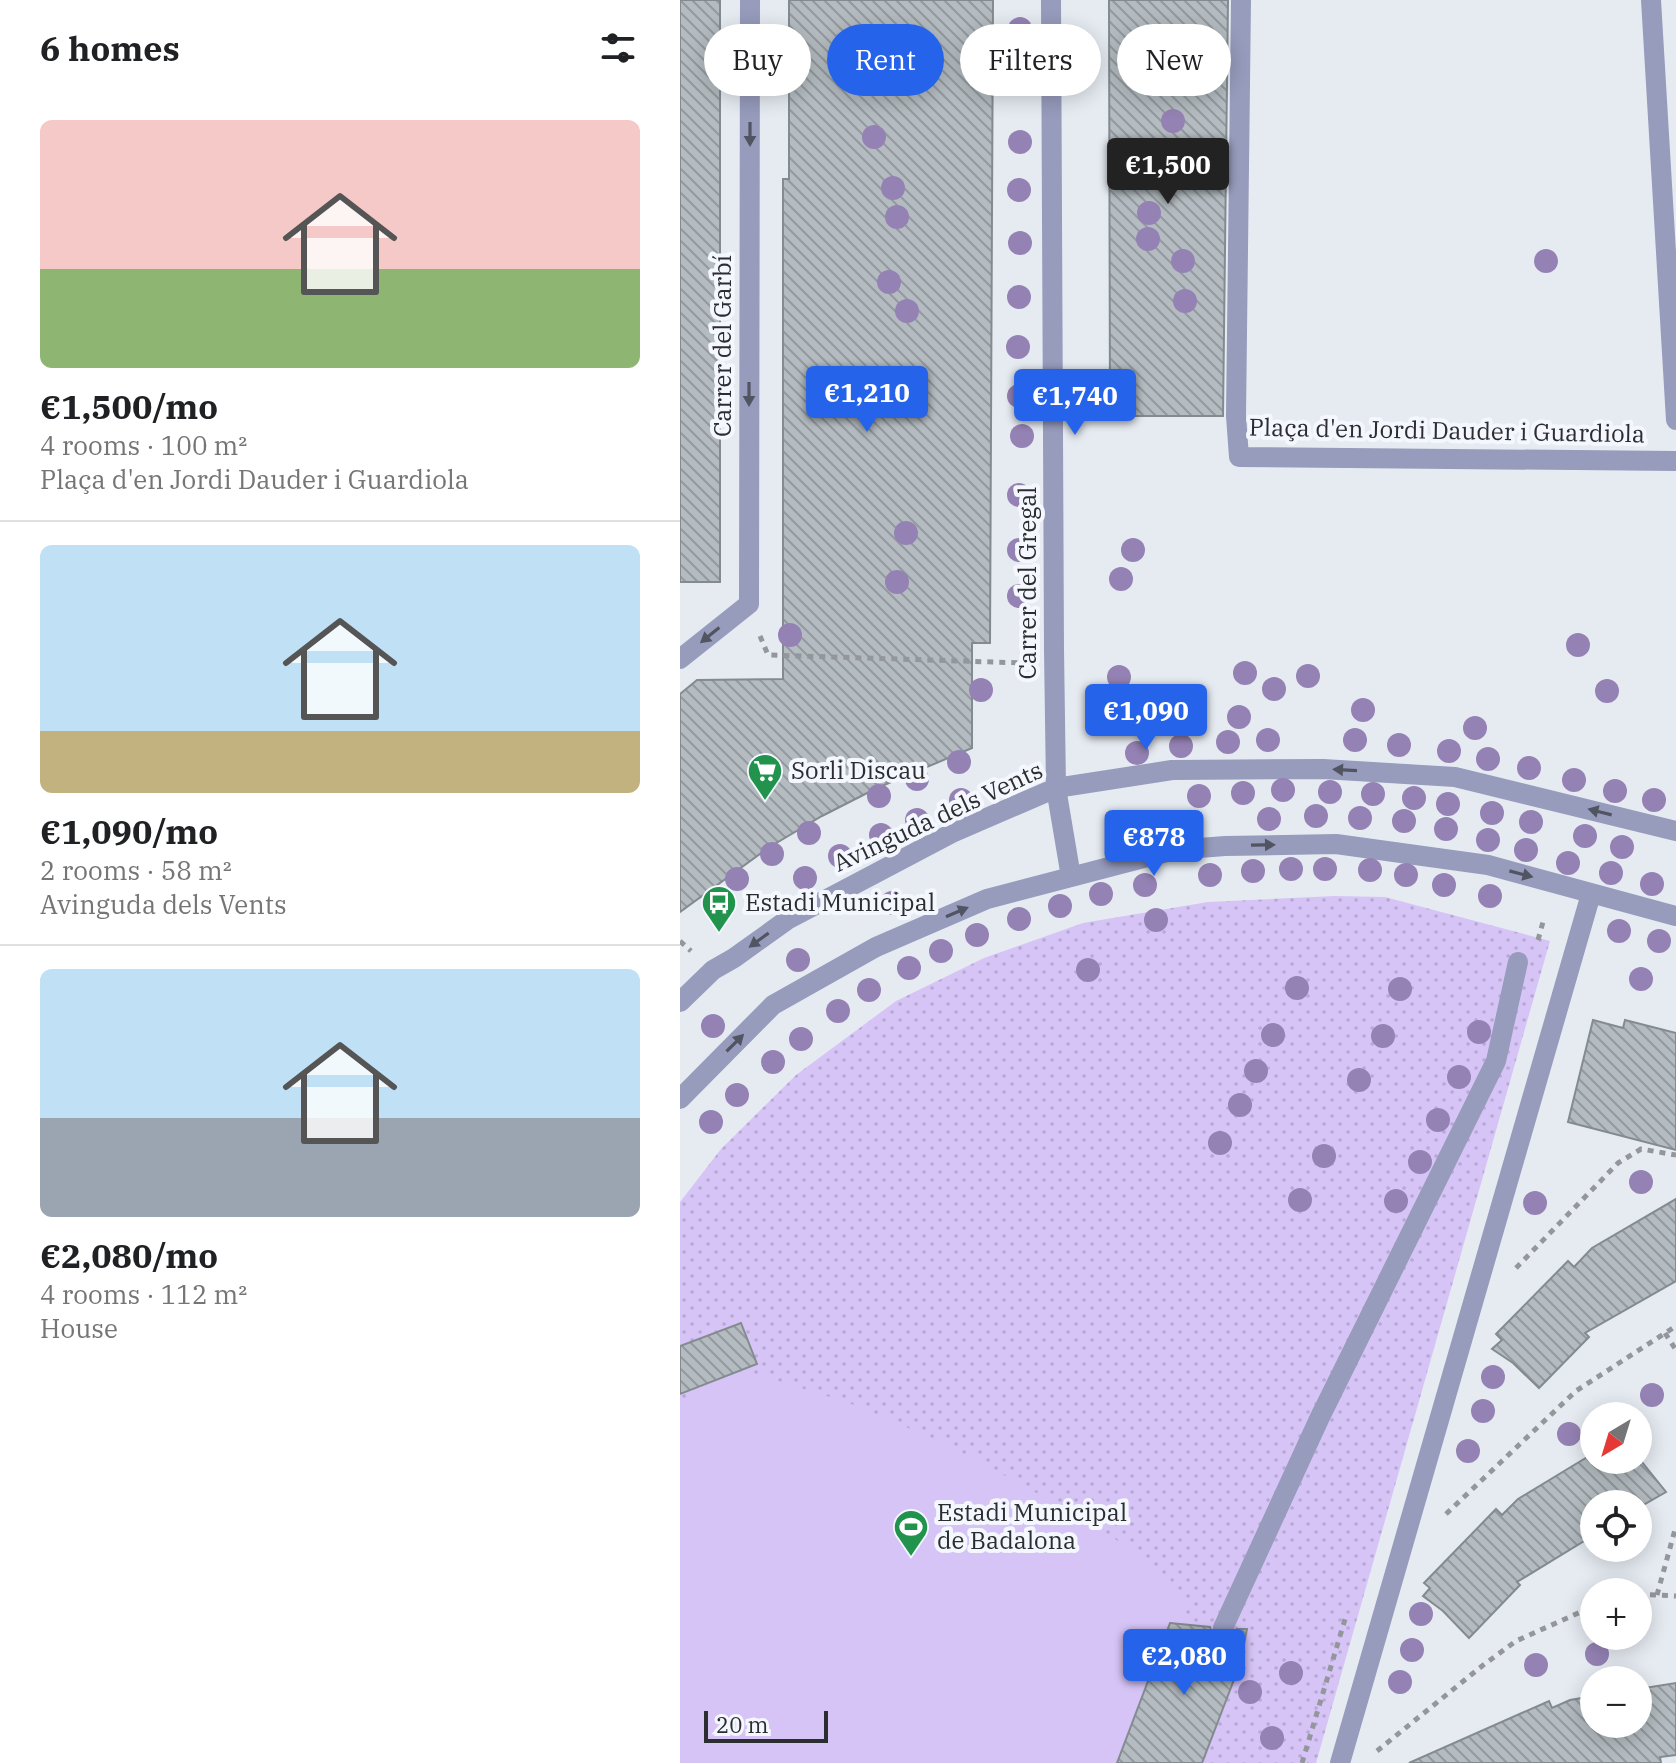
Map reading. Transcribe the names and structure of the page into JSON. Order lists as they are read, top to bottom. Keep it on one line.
{"streets":{"street":["Carrer del Garbí","Plaça d'en Jordi Dauder i Guardiola","Carrer del Gregal","Avinguda dels Vents"]},"crossings":[["Carrer del Gregal","Avinguda dels Vents"]],"one_way":["Carrer del Garbí"],"places":{"supermarket":["Sorli Discau"],"bus stop":["Estadi Municipal"],"sports":["Estadi Municipal de Badalona"]},"scale_bar":"20 m","north":"bottom left","page":{"heading":"6 homes","chip":["Buy","Rent","Filters","New"],"list":[{"name":"€1,500/mo","note":"4 rooms · 100 m² · Plaça d'en Jordi Dauder i Guardiola"},{"name":"€1,090/mo","note":"2 rooms · 58 m² · Avinguda dels Vents"},{"name":"€2,080/mo","note":"4 rooms · 112 m² · House"}],"price":["€1,500","€1,210","€1,740","€1,090","€878","€2,080"],"map_buttons":["+","−"],"scale":"20 m"}}
